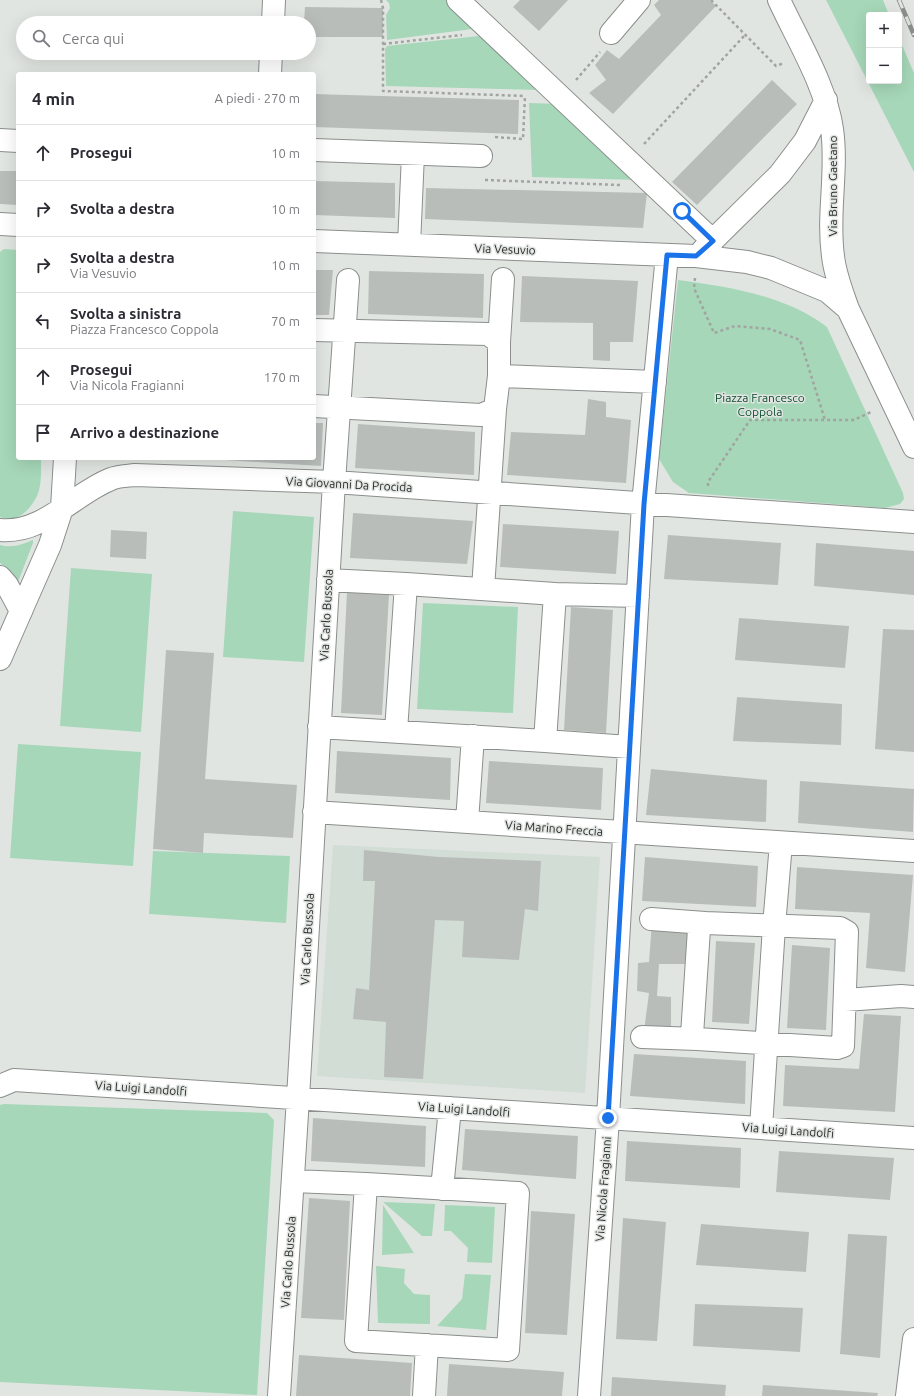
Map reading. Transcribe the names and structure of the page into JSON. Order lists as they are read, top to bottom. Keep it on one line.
{"streets":{"street":["Via Bruno Gaetano","Via Vesuvio","Via Giovanni Da Procida","Via Carlo Bussola","Via Marino Freccia","Via Luigi Landolfi","Via Nicola Fragianni"]},"crossings":[["Via Giovanni Da Procida","Via Carlo Bussola"],["Via Giovanni Da Procida","Via Nicola Fragianni"],["Via Carlo Bussola","Via Marino Freccia"],["Via Carlo Bussola","Via Luigi Landolfi"],["Via Marino Freccia","Via Nicola Fragianni"],["Via Luigi Landolfi","Via Nicola Fragianni"]],"parks":["Piazza Francesco Coppola"],"page":{"map_buttons":["+","−"],"search":"Cerca qui","heading":["4 min","A piedi · 270 m"],"list":[["Prosegui","10 m"],["Svolta a destra","10 m"],["Svolta a destra","Via Vesuvio","10 m"],["Svolta a sinistra","Piazza Francesco Coppola","70 m"],["Prosegui","Via Nicola Fragianni","170 m"],"Arrivo a destinazione"]}}
